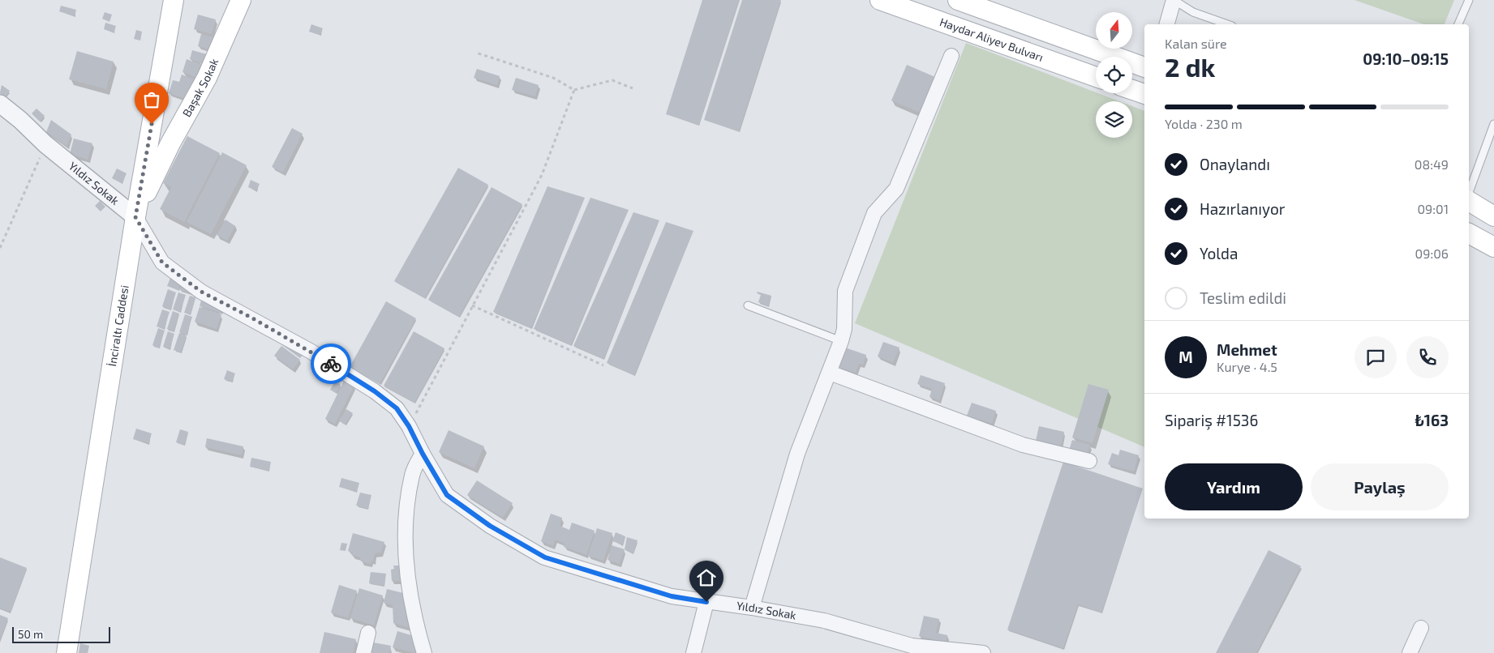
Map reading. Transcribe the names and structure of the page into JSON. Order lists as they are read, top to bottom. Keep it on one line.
{"streets":{"main road":["Haydar Aliyev Bulvarı","Başak Sokak","İnciraltı Caddesi"],"street":["Yıldız Sokak"]},"crossings":[["Başak Sokak","Yıldız Sokak"],["Başak Sokak","İnciraltı Caddesi"],["Yıldız Sokak","İnciraltı Caddesi"]],"scale_bar":"50 m","north":"top","page":{"heading":["2 dk","Kalan süre","09:10–09:15"],"panel":["Mehmet","Kurye · 4.5","Sipariş #1536","₺163"],"bar":"Yolda · 230 m","list":[["Onaylandı","08:49"],["Hazırlanıyor","09:01"],["Yolda","09:06"],"Teslim edildi"],"round":"M","buttons":["Yardım","Paylaş"],"scale":"50 m"}}
